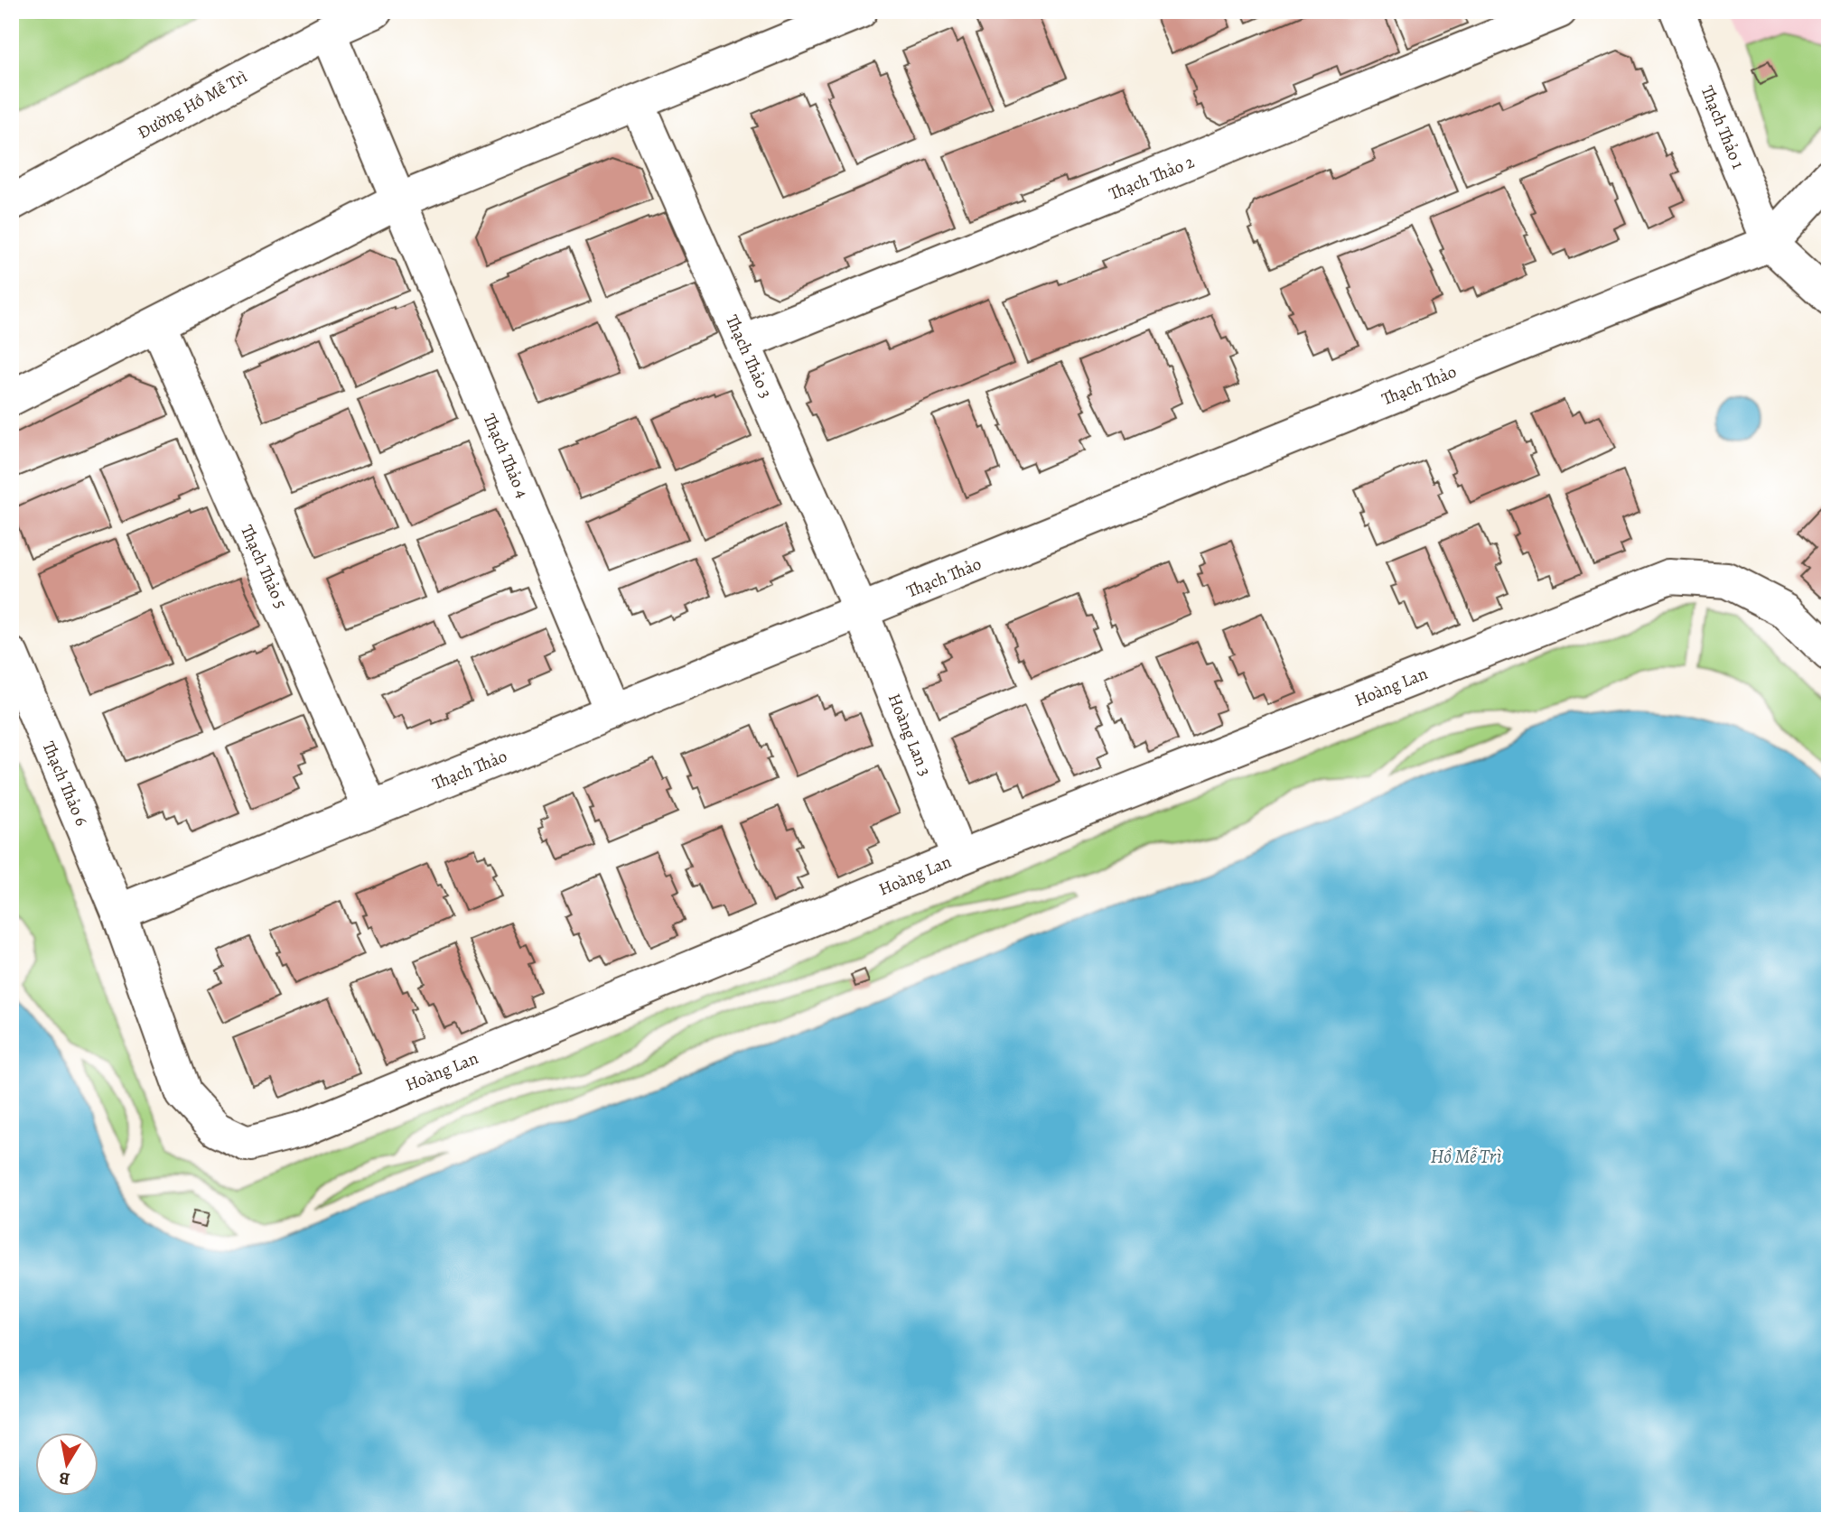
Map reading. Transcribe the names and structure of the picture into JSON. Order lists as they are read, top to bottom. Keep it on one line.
{"streets":{"street":["Đường Hồ Mễ Trì","Thạch Thảo 1","Thạch Thảo 2","Thạch Thảo 3","Thạch Thảo","Thạch Thảo 4","Thạch Thảo 5","Hoàng Lan","Hoàng Lan 3","Thạch Thảo 6"]},"crossings":[["Đường Hồ Mễ Trì","Thạch Thảo 4"],["Thạch Thảo 1","Thạch Thảo"],["Thạch Thảo 2","Thạch Thảo 3"],["Thạch Thảo 3","Thạch Thảo"],["Thạch Thảo 3","Hoàng Lan 3"],["Thạch Thảo","Thạch Thảo 4"],["Thạch Thảo","Thạch Thảo 5"],["Thạch Thảo","Hoàng Lan"],["Thạch Thảo","Hoàng Lan 3"],["Thạch Thảo","Thạch Thảo 6"],["Hoàng Lan","Hoàng Lan 3"],["Hoàng Lan","Thạch Thảo 6"]],"water":["Hồ Mễ Trì"],"north":"bottom"}
